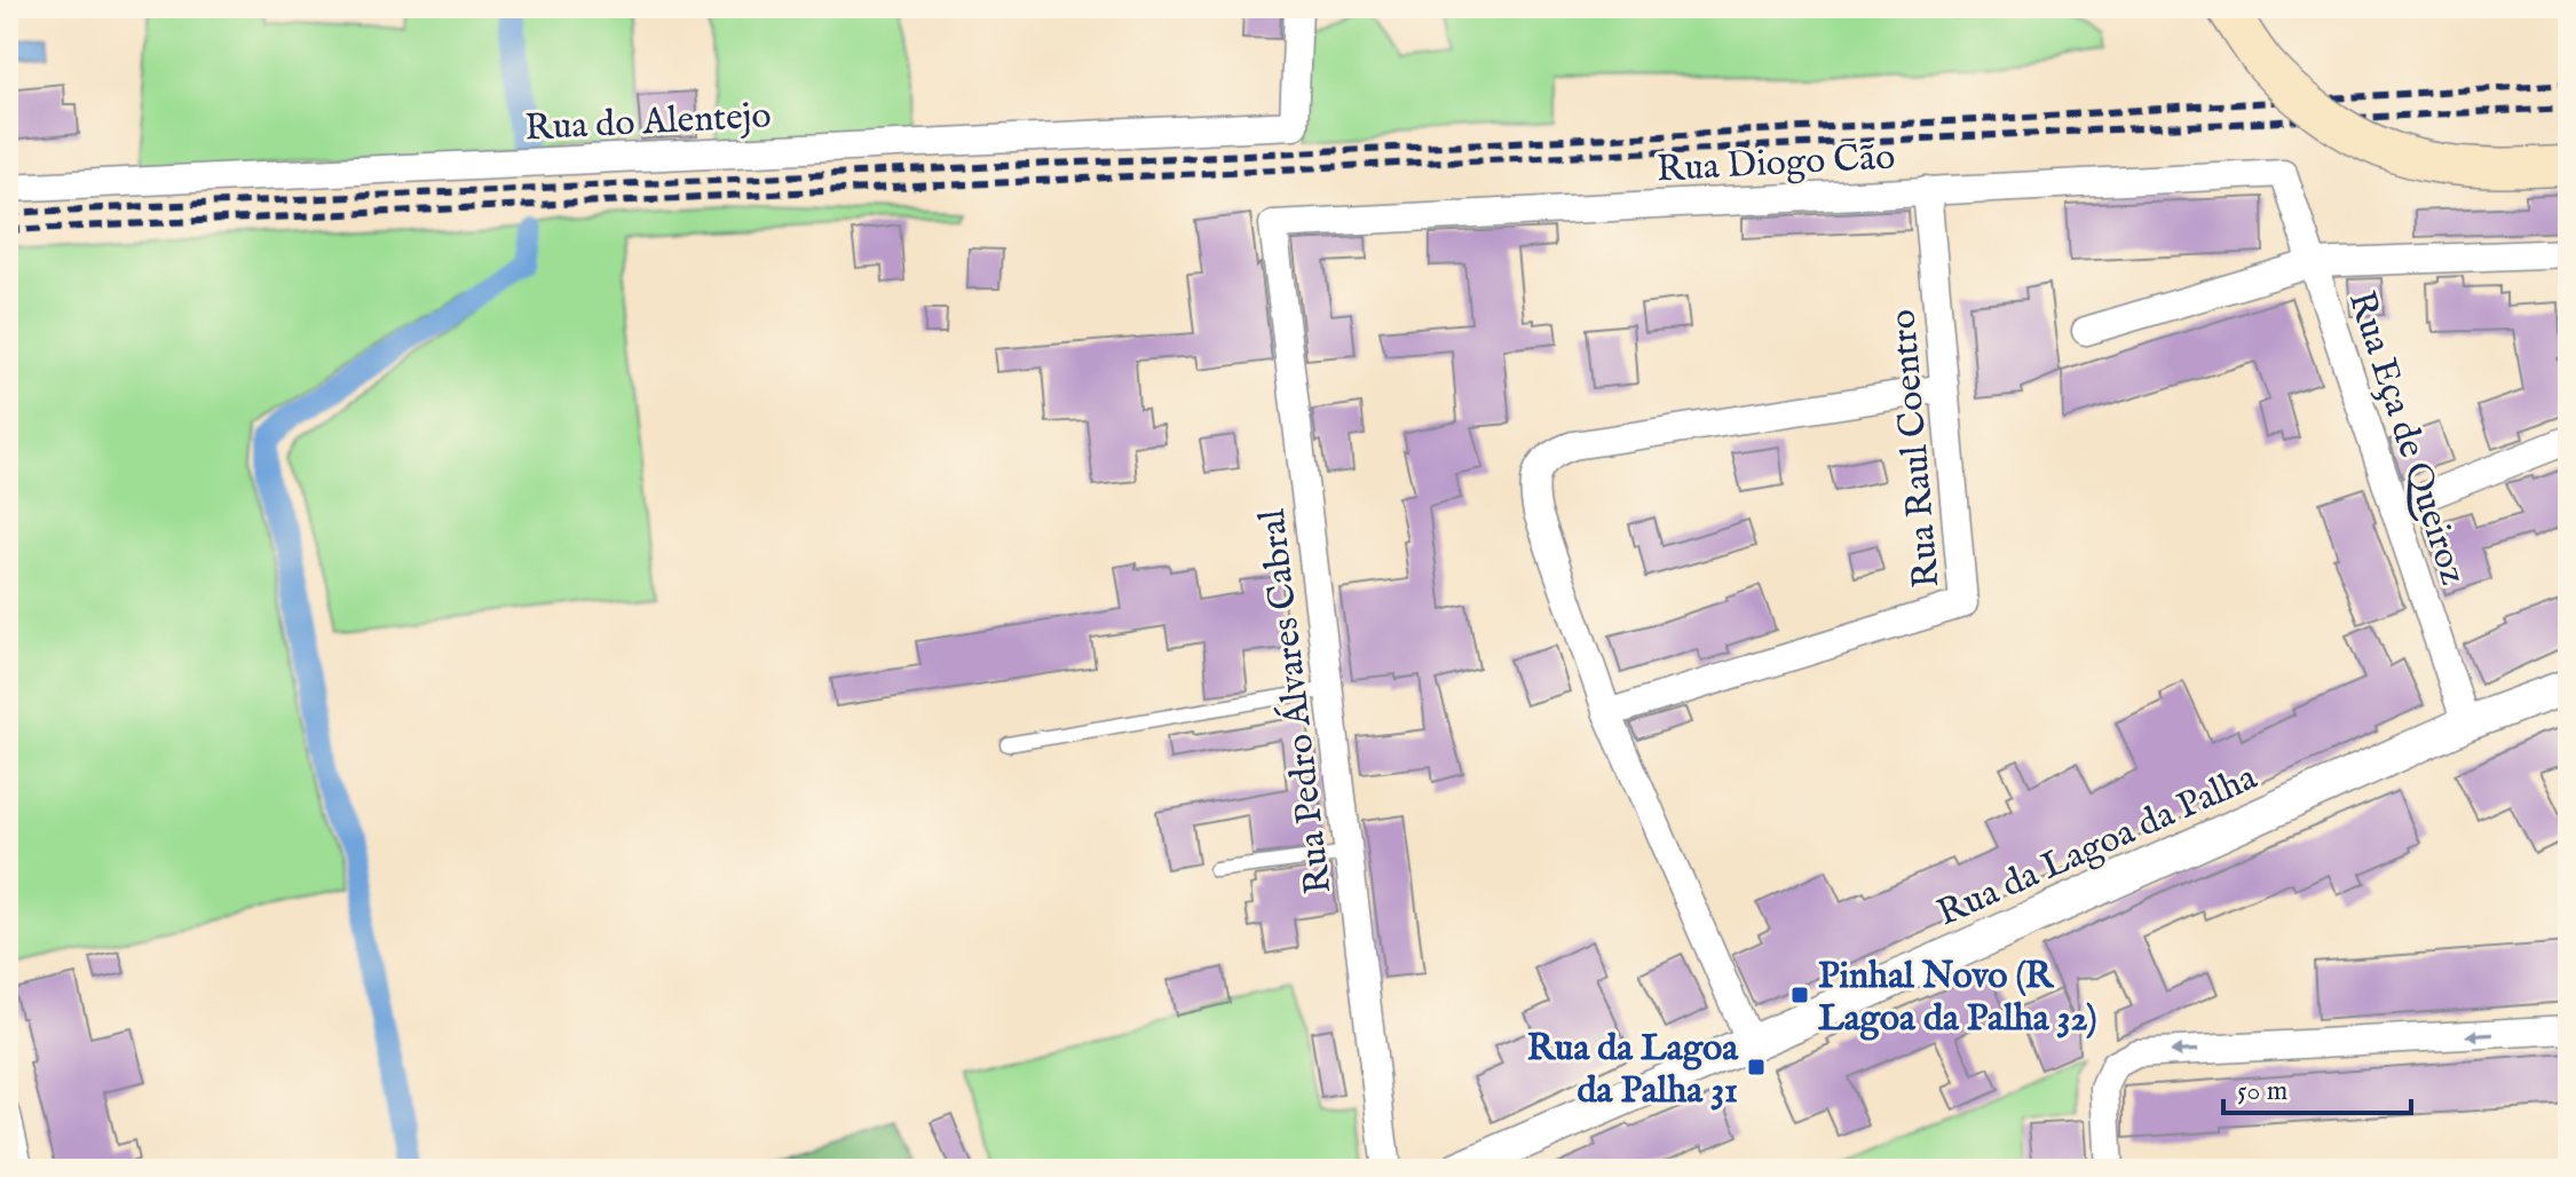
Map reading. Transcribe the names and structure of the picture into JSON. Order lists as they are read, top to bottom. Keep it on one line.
{"streets":{"street":["Rua do Alentejo","Rua Diogo Cão","Rua Eça de Queiroz","Rua Raul Coentro","Rua Pedro Álvares Cabral","Rua da Lagoa da Palha"]},"crossings":[["Rua Diogo Cão","Rua Eça de Queiroz"],["Rua Diogo Cão","Rua Raul Coentro"],["Rua Diogo Cão","Rua Pedro Álvares Cabral"],["Rua Eça de Queiroz","Rua da Lagoa da Palha"]],"places":{"transit":["Pinhal Novo (R Lagoa da Palha 32)","Rua da Lagoa da Palha 31"]},"scale_bar":"50 m"}
